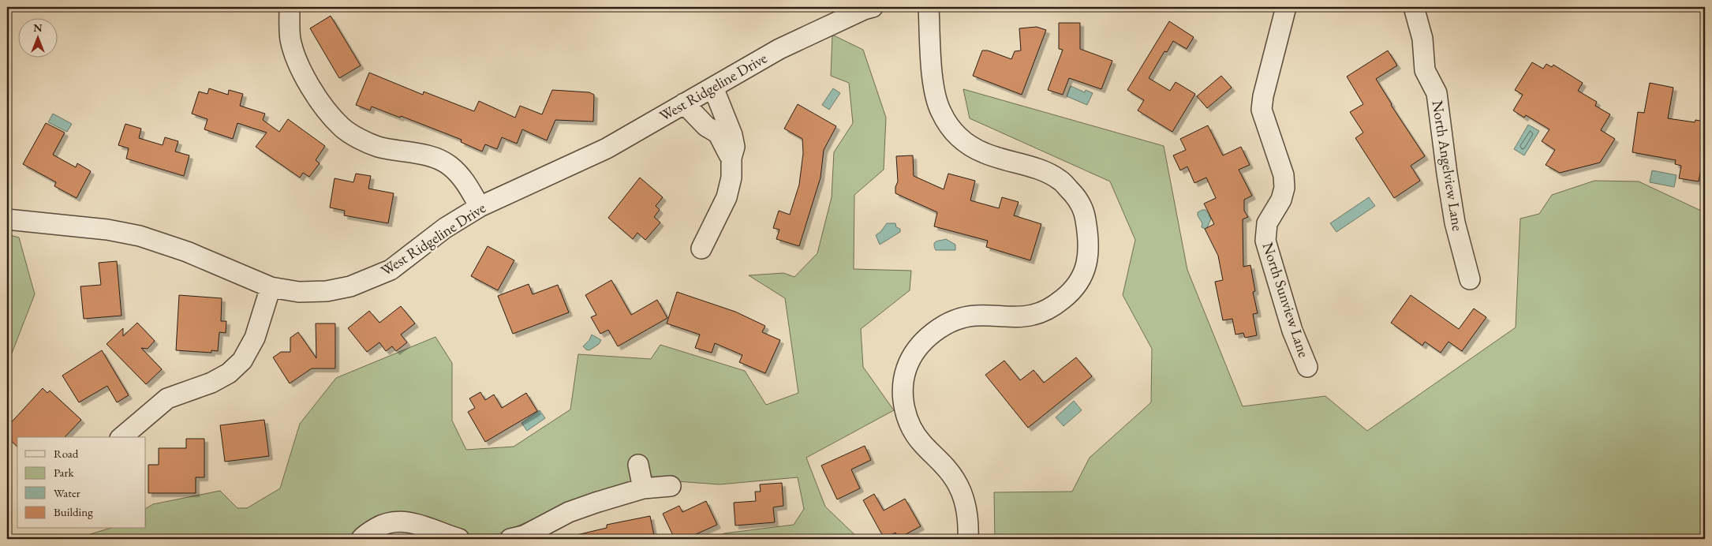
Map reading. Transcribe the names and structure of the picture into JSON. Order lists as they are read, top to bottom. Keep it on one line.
{"streets":{"street":["West Ridgeline Drive","North Angelview Lane","North Sunview Lane"]},"legend":["Road","Park","Water","Building"],"north":"top"}
